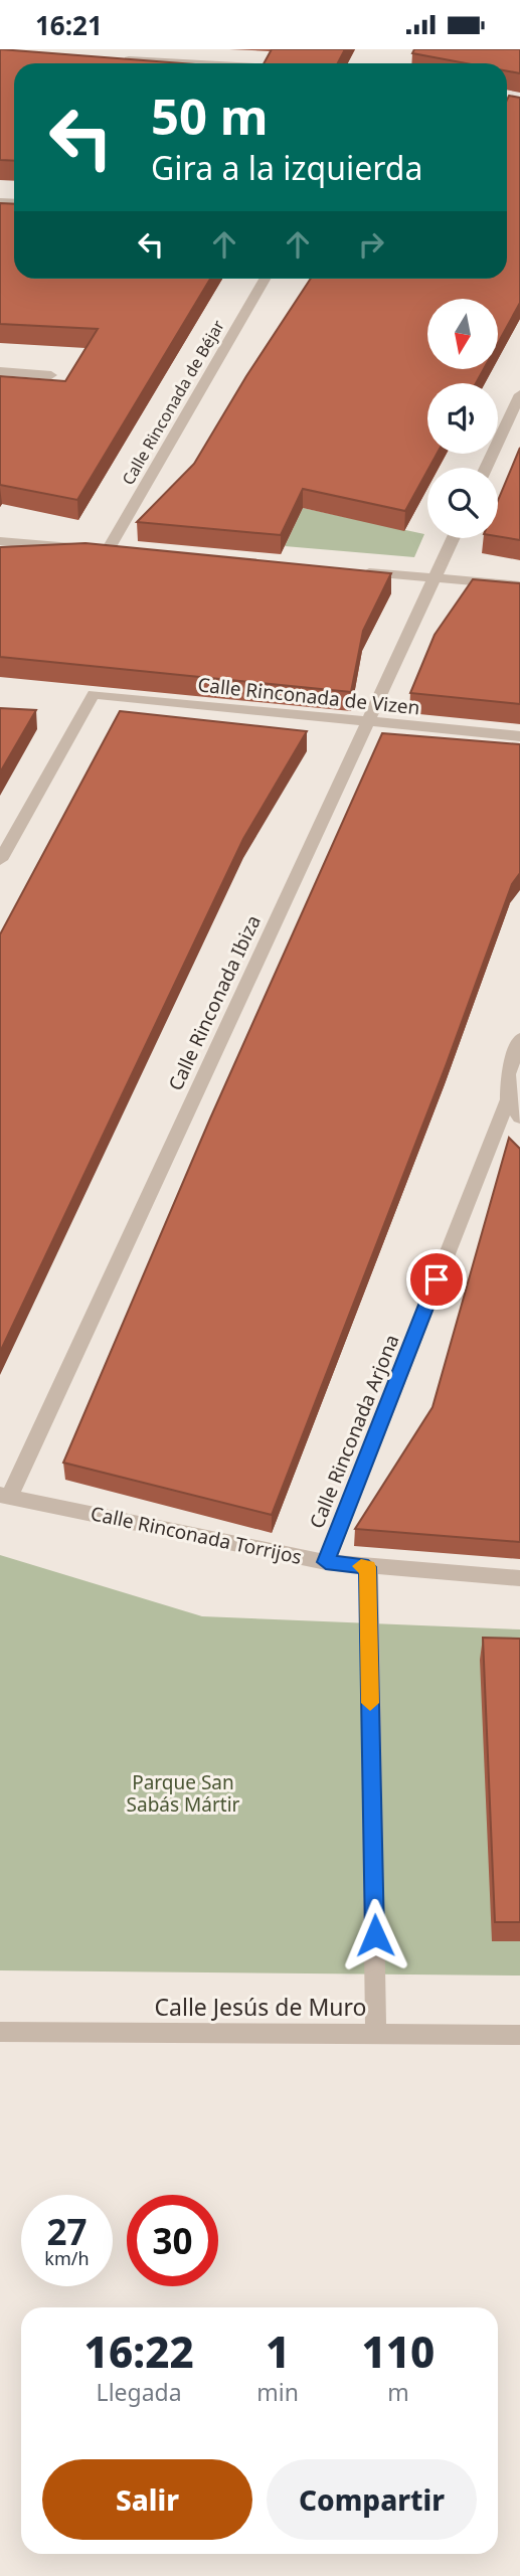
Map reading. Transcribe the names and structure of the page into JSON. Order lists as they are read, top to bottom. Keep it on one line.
{"streets":{"street":["Calle Rinconada de Béjar","Calle Rinconada de Vizen","Calle Rinconada Ibiza","Calle Rinconada Arjona","Calle Rinconada Torrijos","Calle Jesús de Muro"]},"crossings":[["Calle Rinconada de Vizen","Calle Rinconada Ibiza"],["Calle Rinconada Ibiza","Calle Rinconada Torrijos"],["Calle Rinconada Arjona","Calle Rinconada Torrijos"]],"parks":["Parque San Sabás Mártir"],"north":"bottom","page":{"status":"16:21","turn":["50 m","Gira a la izquierda"],"speed":"27 km/h","limit":"30","eta":["16:22","Llegada","1","min","110","m"],"buttons":["Salir","Compartir"]}}
